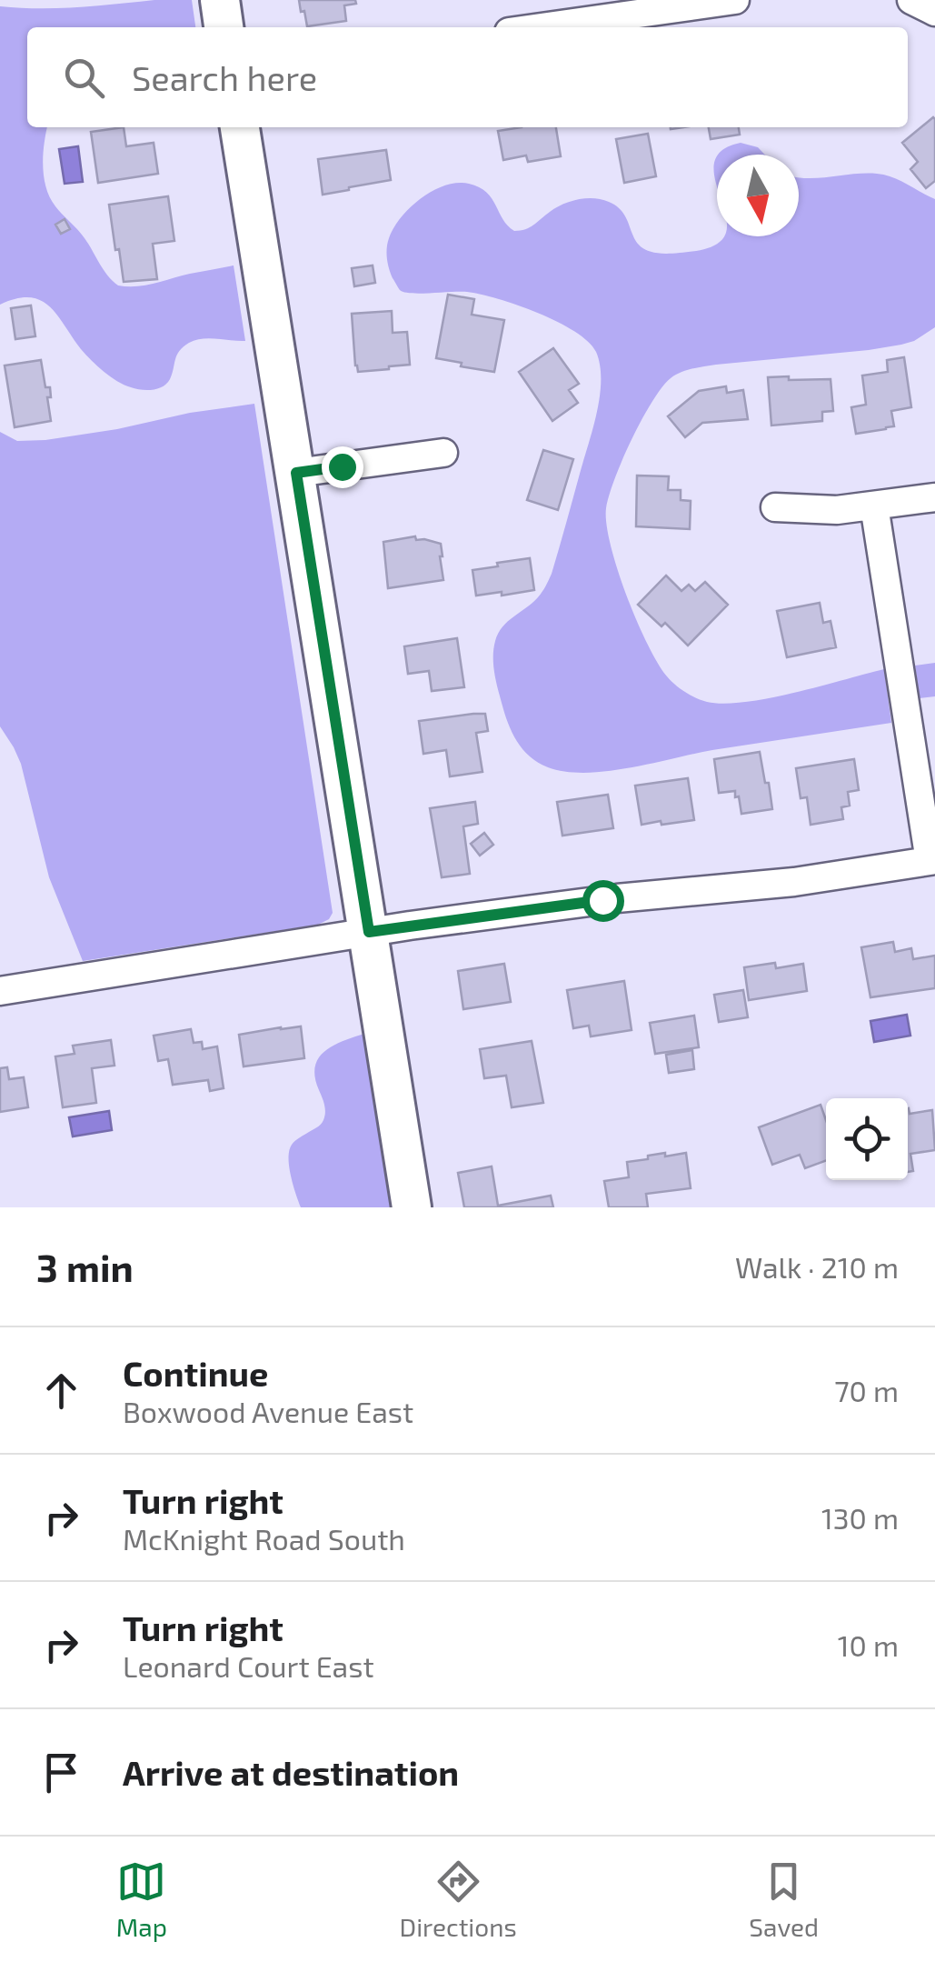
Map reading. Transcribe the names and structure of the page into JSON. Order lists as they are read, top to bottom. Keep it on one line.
{"north":"bottom","page":{"search":"Search here","heading":["3 min","Walk · 210 m"],"list":[["Continue","Boxwood Avenue East","70 m"],["Turn right","McKnight Road South","130 m"],["Turn right","Leonard Court East","10 m"],"Arrive at destination"],"nav":["Map","Directions","Saved"]}}
